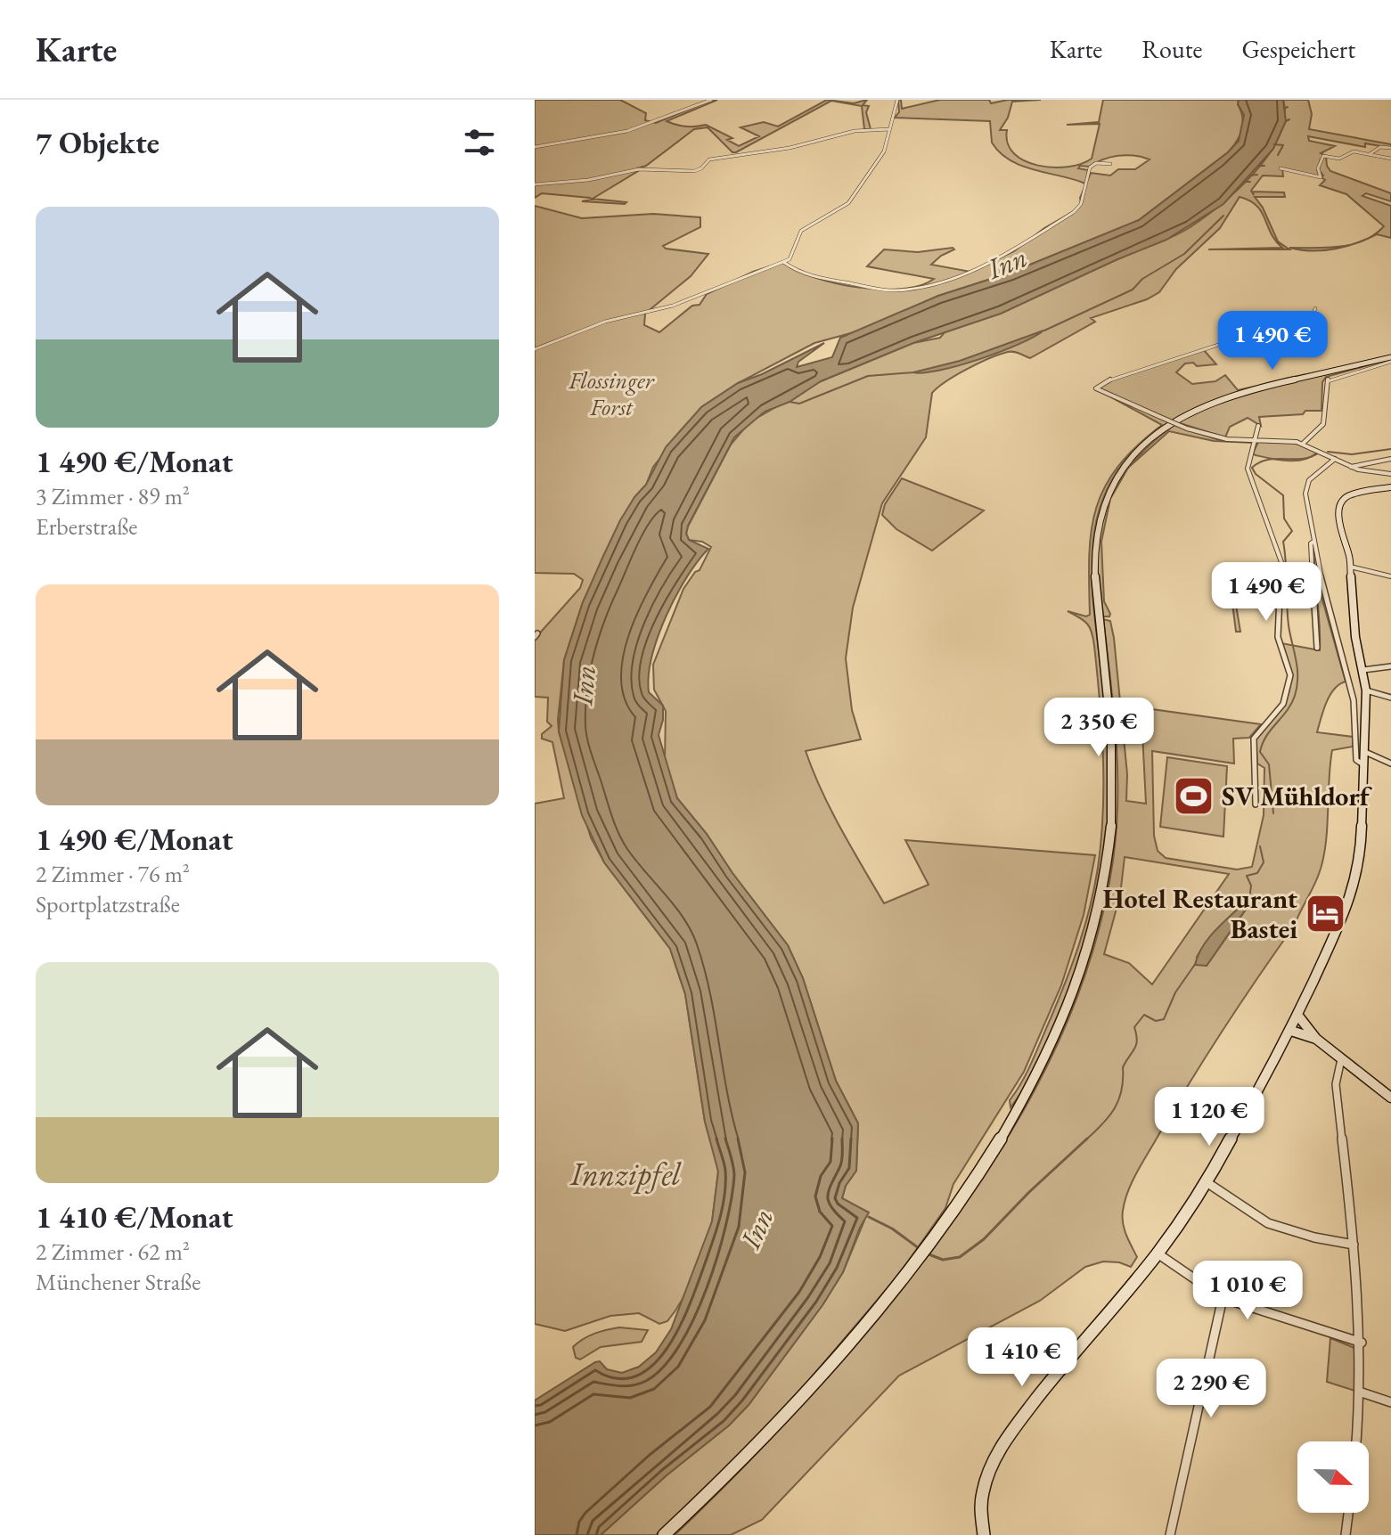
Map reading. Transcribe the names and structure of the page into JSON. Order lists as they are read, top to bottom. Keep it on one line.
{"water":["Inn"],"parks":["Flossinger Forst","Innzipfel"],"places":{"sports":["SV Mühldorf"],"hotel":["Hotel Restaurant Bastei"]},"north":"right","page":{"header":"Karte","nav":["Karte","Route","Gespeichert"],"heading":"7 Objekte","list":[{"name":"1 490 €/Monat","note":"3 Zimmer · 89 m² · Erberstraße"},{"name":"1 490 €/Monat","note":"2 Zimmer · 76 m² · Sportplatzstraße"},{"name":"1 410 €/Monat","note":"2 Zimmer · 62 m² · Münchener Straße"}],"price":["1 490 €","1 490 €","2 350 €","1 120 €","1 010 €","1 410 €","2 290 €"]}}
